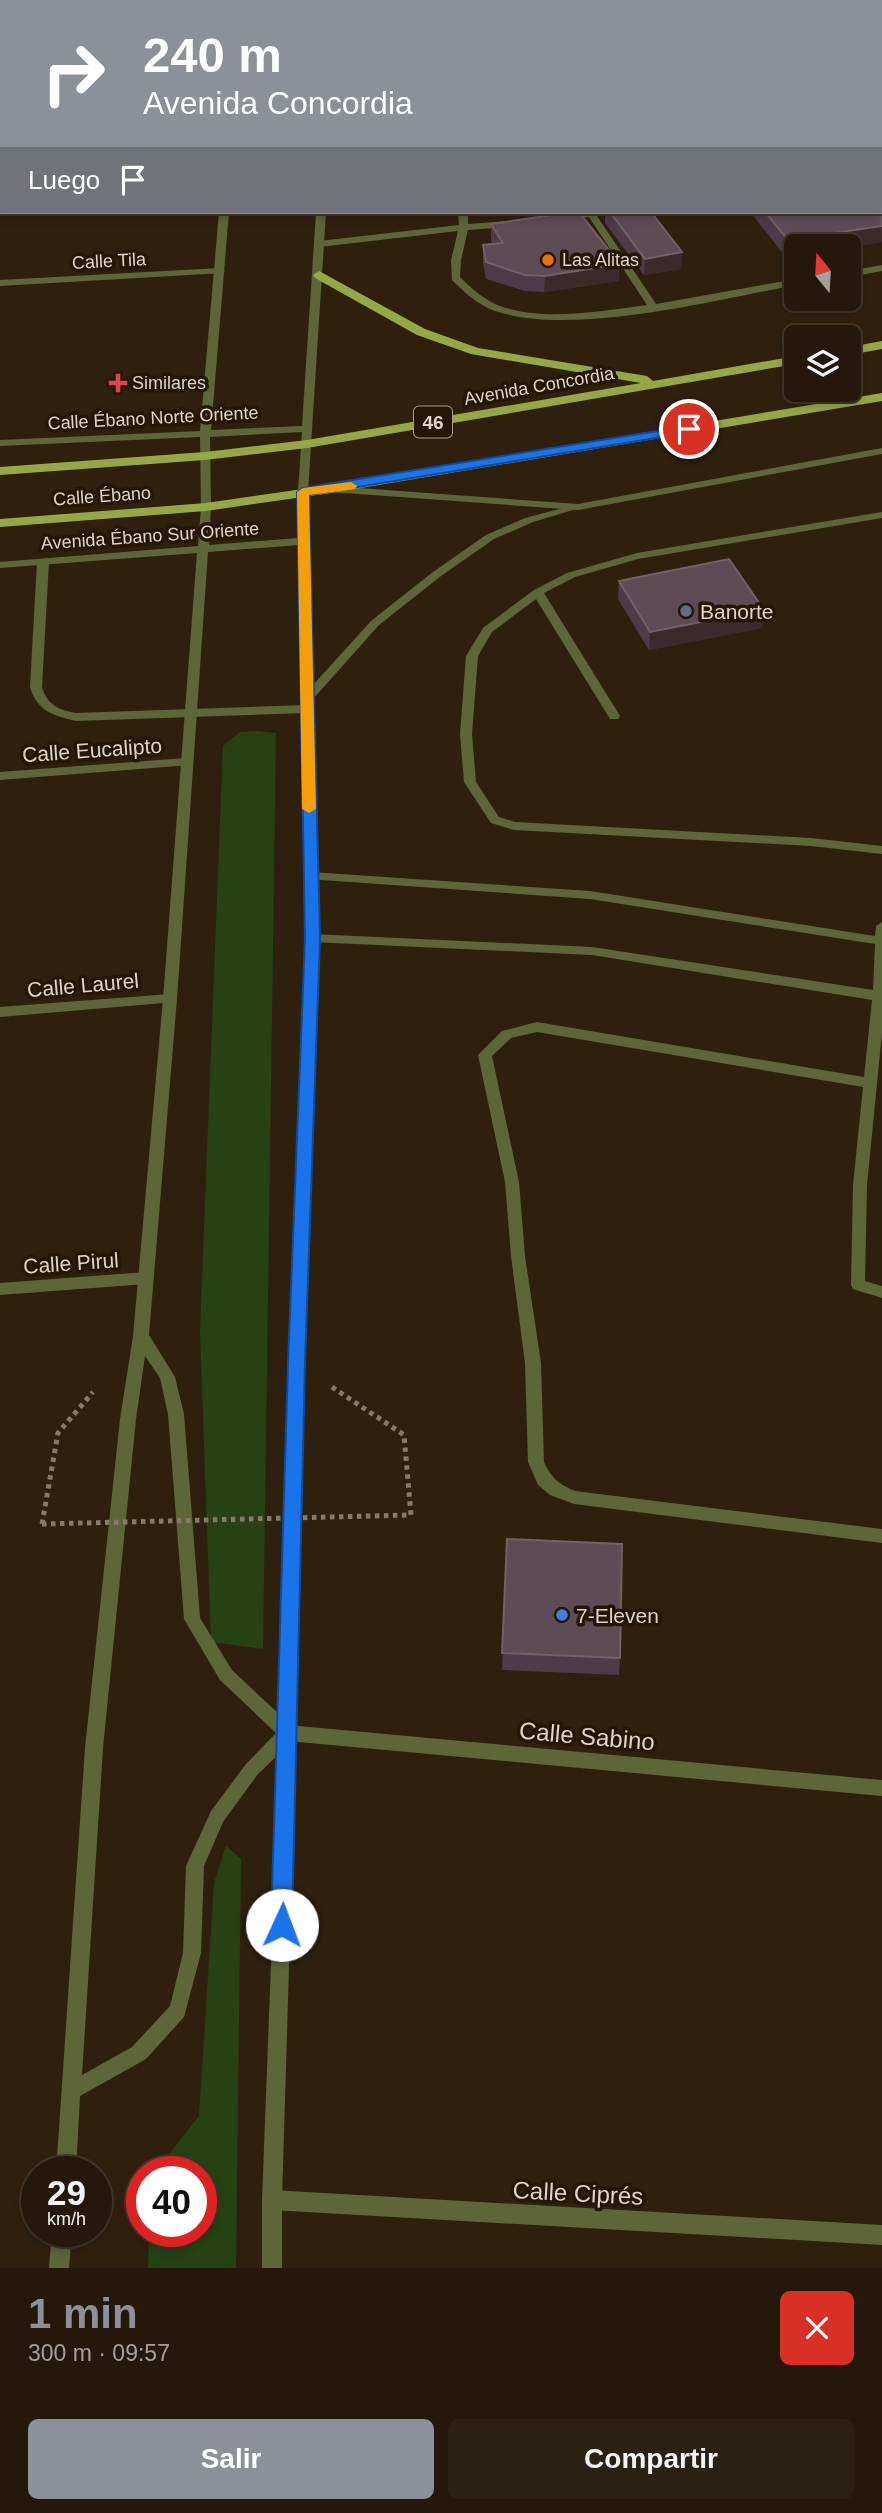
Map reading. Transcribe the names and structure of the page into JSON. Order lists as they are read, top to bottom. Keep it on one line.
{"streets":{"main road":["Avenida Concordia","46","Calle Ébano"],"street":["Calle Tila","Calle Ébano Norte Oriente","Avenida Ébano Sur Oriente","Calle Eucalipto","Calle Laurel","Calle Pirul","Calle Sabino","Calle Ciprés"]},"crossings":[["Avenida Concordia","Calle Ébano Norte Oriente"],["Avenida Concordia","Calle Ébano"],["46","Calle Ébano"]],"places":{"other":["Las Alitas","Banorte","7-Eleven"],"health":["Similares"]},"north":"top","page":{"turn":["240 m","Avenida Concordia"],"then":"Luego","speed":"29 km/h","limit":"40","heading":["1 min","300 m · 09:57"],"buttons":["Salir","Compartir"]}}
